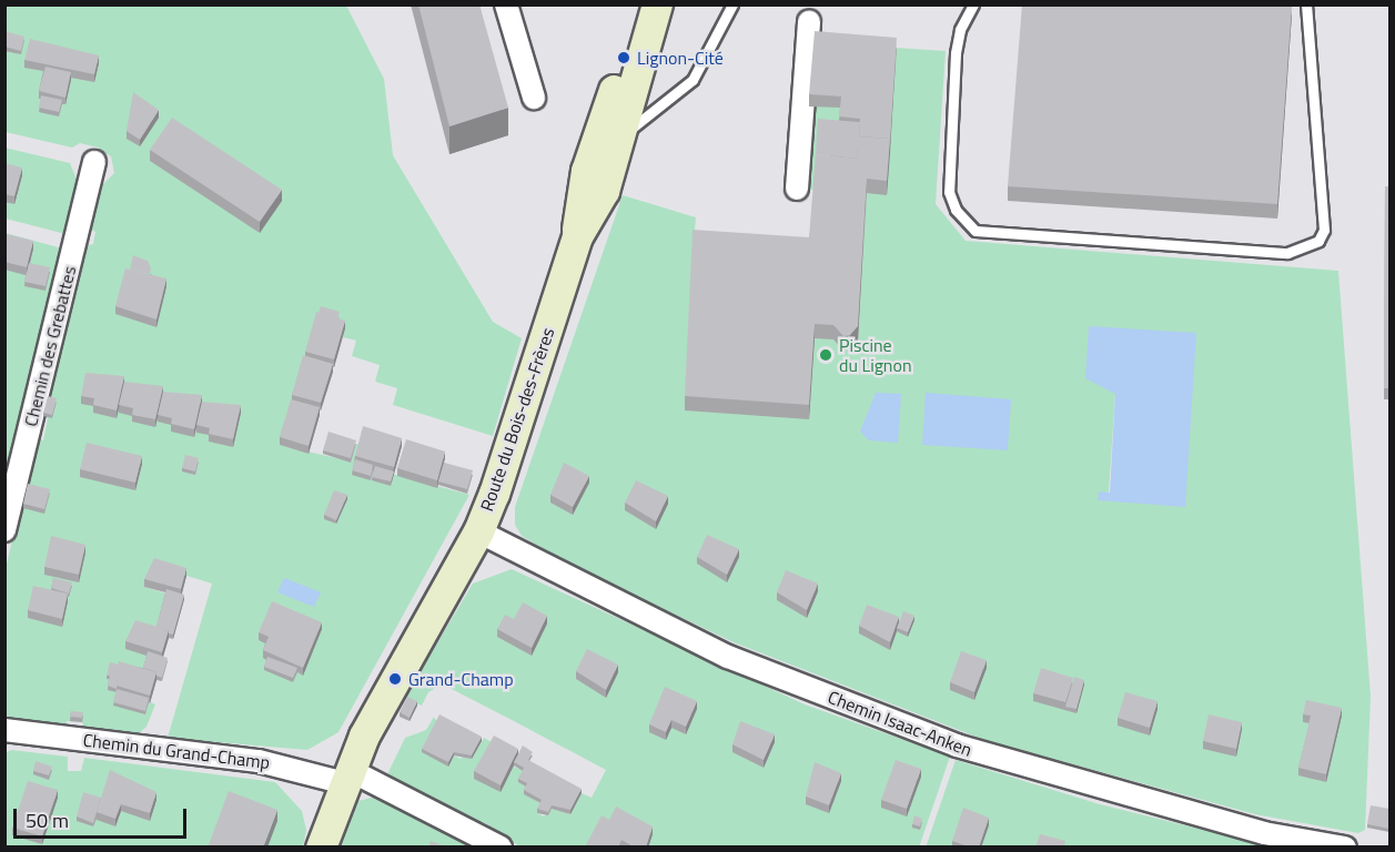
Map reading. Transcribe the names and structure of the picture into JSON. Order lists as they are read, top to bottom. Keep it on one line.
{"streets":{"street":["Chemin des Grebattes","Route du Bois-des-Frères","Chemin Isaac-Anken","Chemin du Grand-Champ"]},"crossings":[["Route du Bois-des-Frères","Chemin Isaac-Anken"],["Route du Bois-des-Frères","Chemin du Grand-Champ"]],"places":["Lignon-Cité","Piscine du Lignon","Grand-Champ"],"scale_bar":"50 m"}
